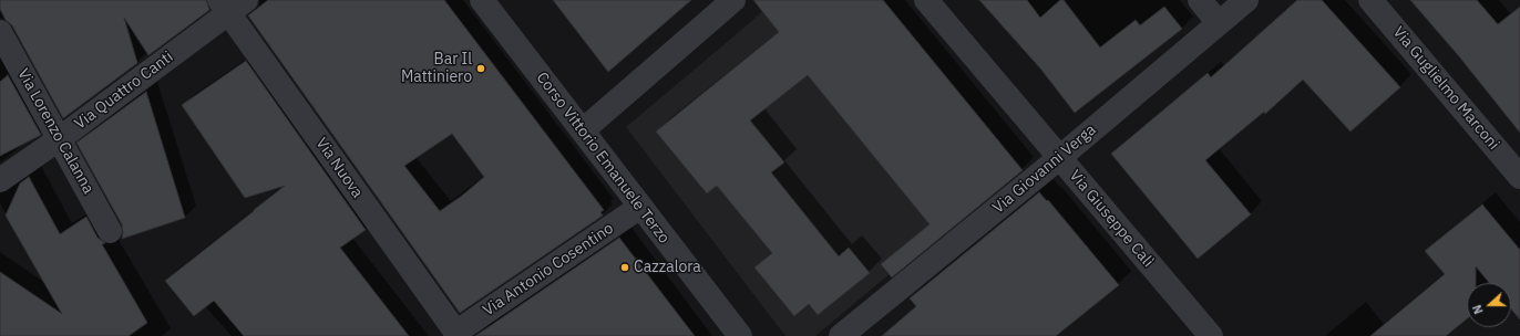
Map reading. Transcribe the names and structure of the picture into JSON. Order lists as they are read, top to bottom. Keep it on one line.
{"streets":{"street":["Via Guglielmo Marconi","Via Quattro Canti","Via Lorenzo Calanna","Corso Vittorio Emanuele Terzo","Via Nuova","Via Giovanni Verga","Via Giuseppe Calì","Via Antonio Cosentino"]},"crossings":[["Via Quattro Canti","Via Lorenzo Calanna"],["Via Quattro Canti","Via Nuova"],["Corso Vittorio Emanuele Terzo","Via Antonio Cosentino"],["Via Nuova","Via Antonio Cosentino"],["Via Giovanni Verga","Via Giuseppe Calì"]],"places":["Bar Il Mattiniero","Cazzalora"],"north":"left"}
